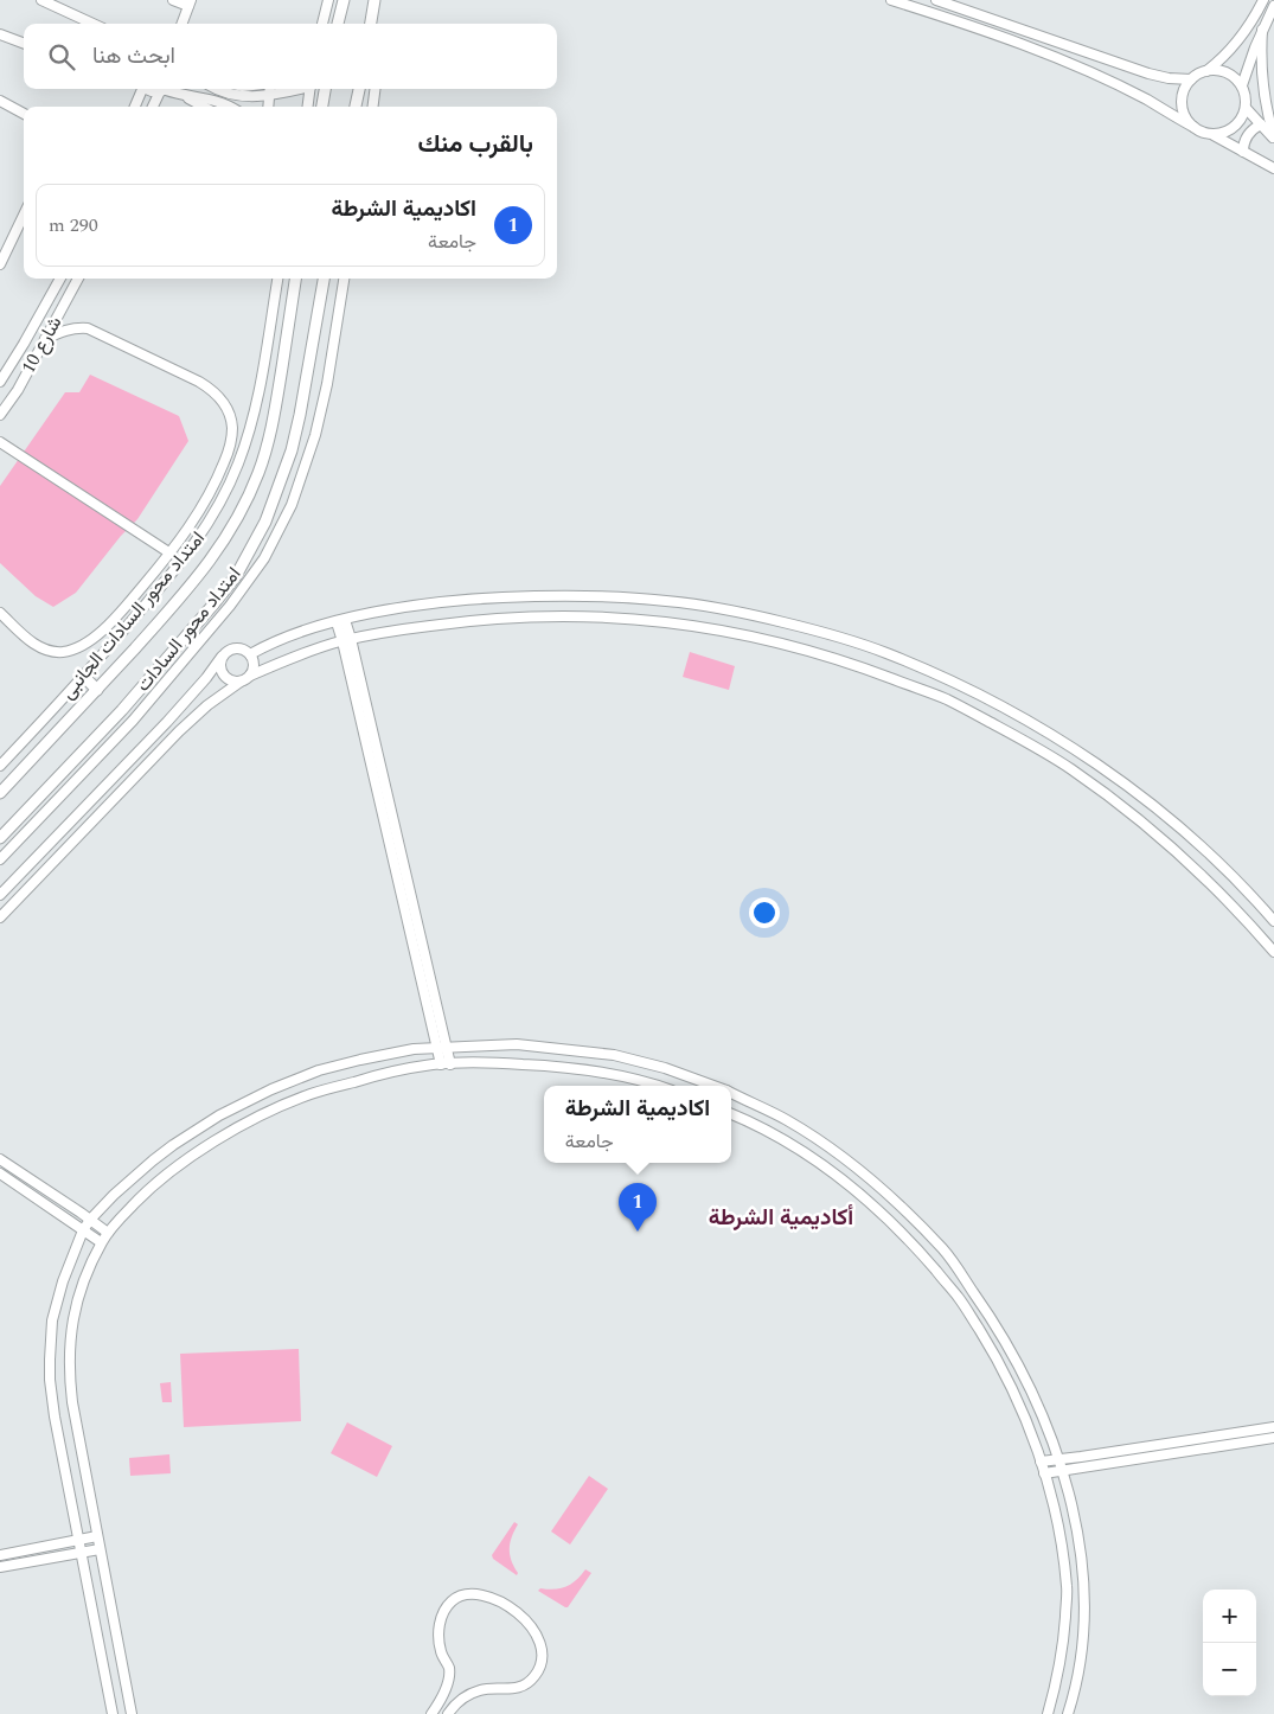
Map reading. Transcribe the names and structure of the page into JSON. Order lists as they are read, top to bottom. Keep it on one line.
{"streets":{"main road":["امتداد محور السادات"],"street":["شارع 10","امتداد محور السادات الجانبى"]},"districts":["أكاديمية الشرطة"],"page":{"search":"ابحث هنا","heading":"بالقرب منك","list":[{"mark":"1","name":"اكاديمية الشرطة","note":"جامعة","value":"290 m"}],"popup":["اكاديمية الشرطة","جامعة"],"pins":"1","map_buttons":["+","−"]}}
